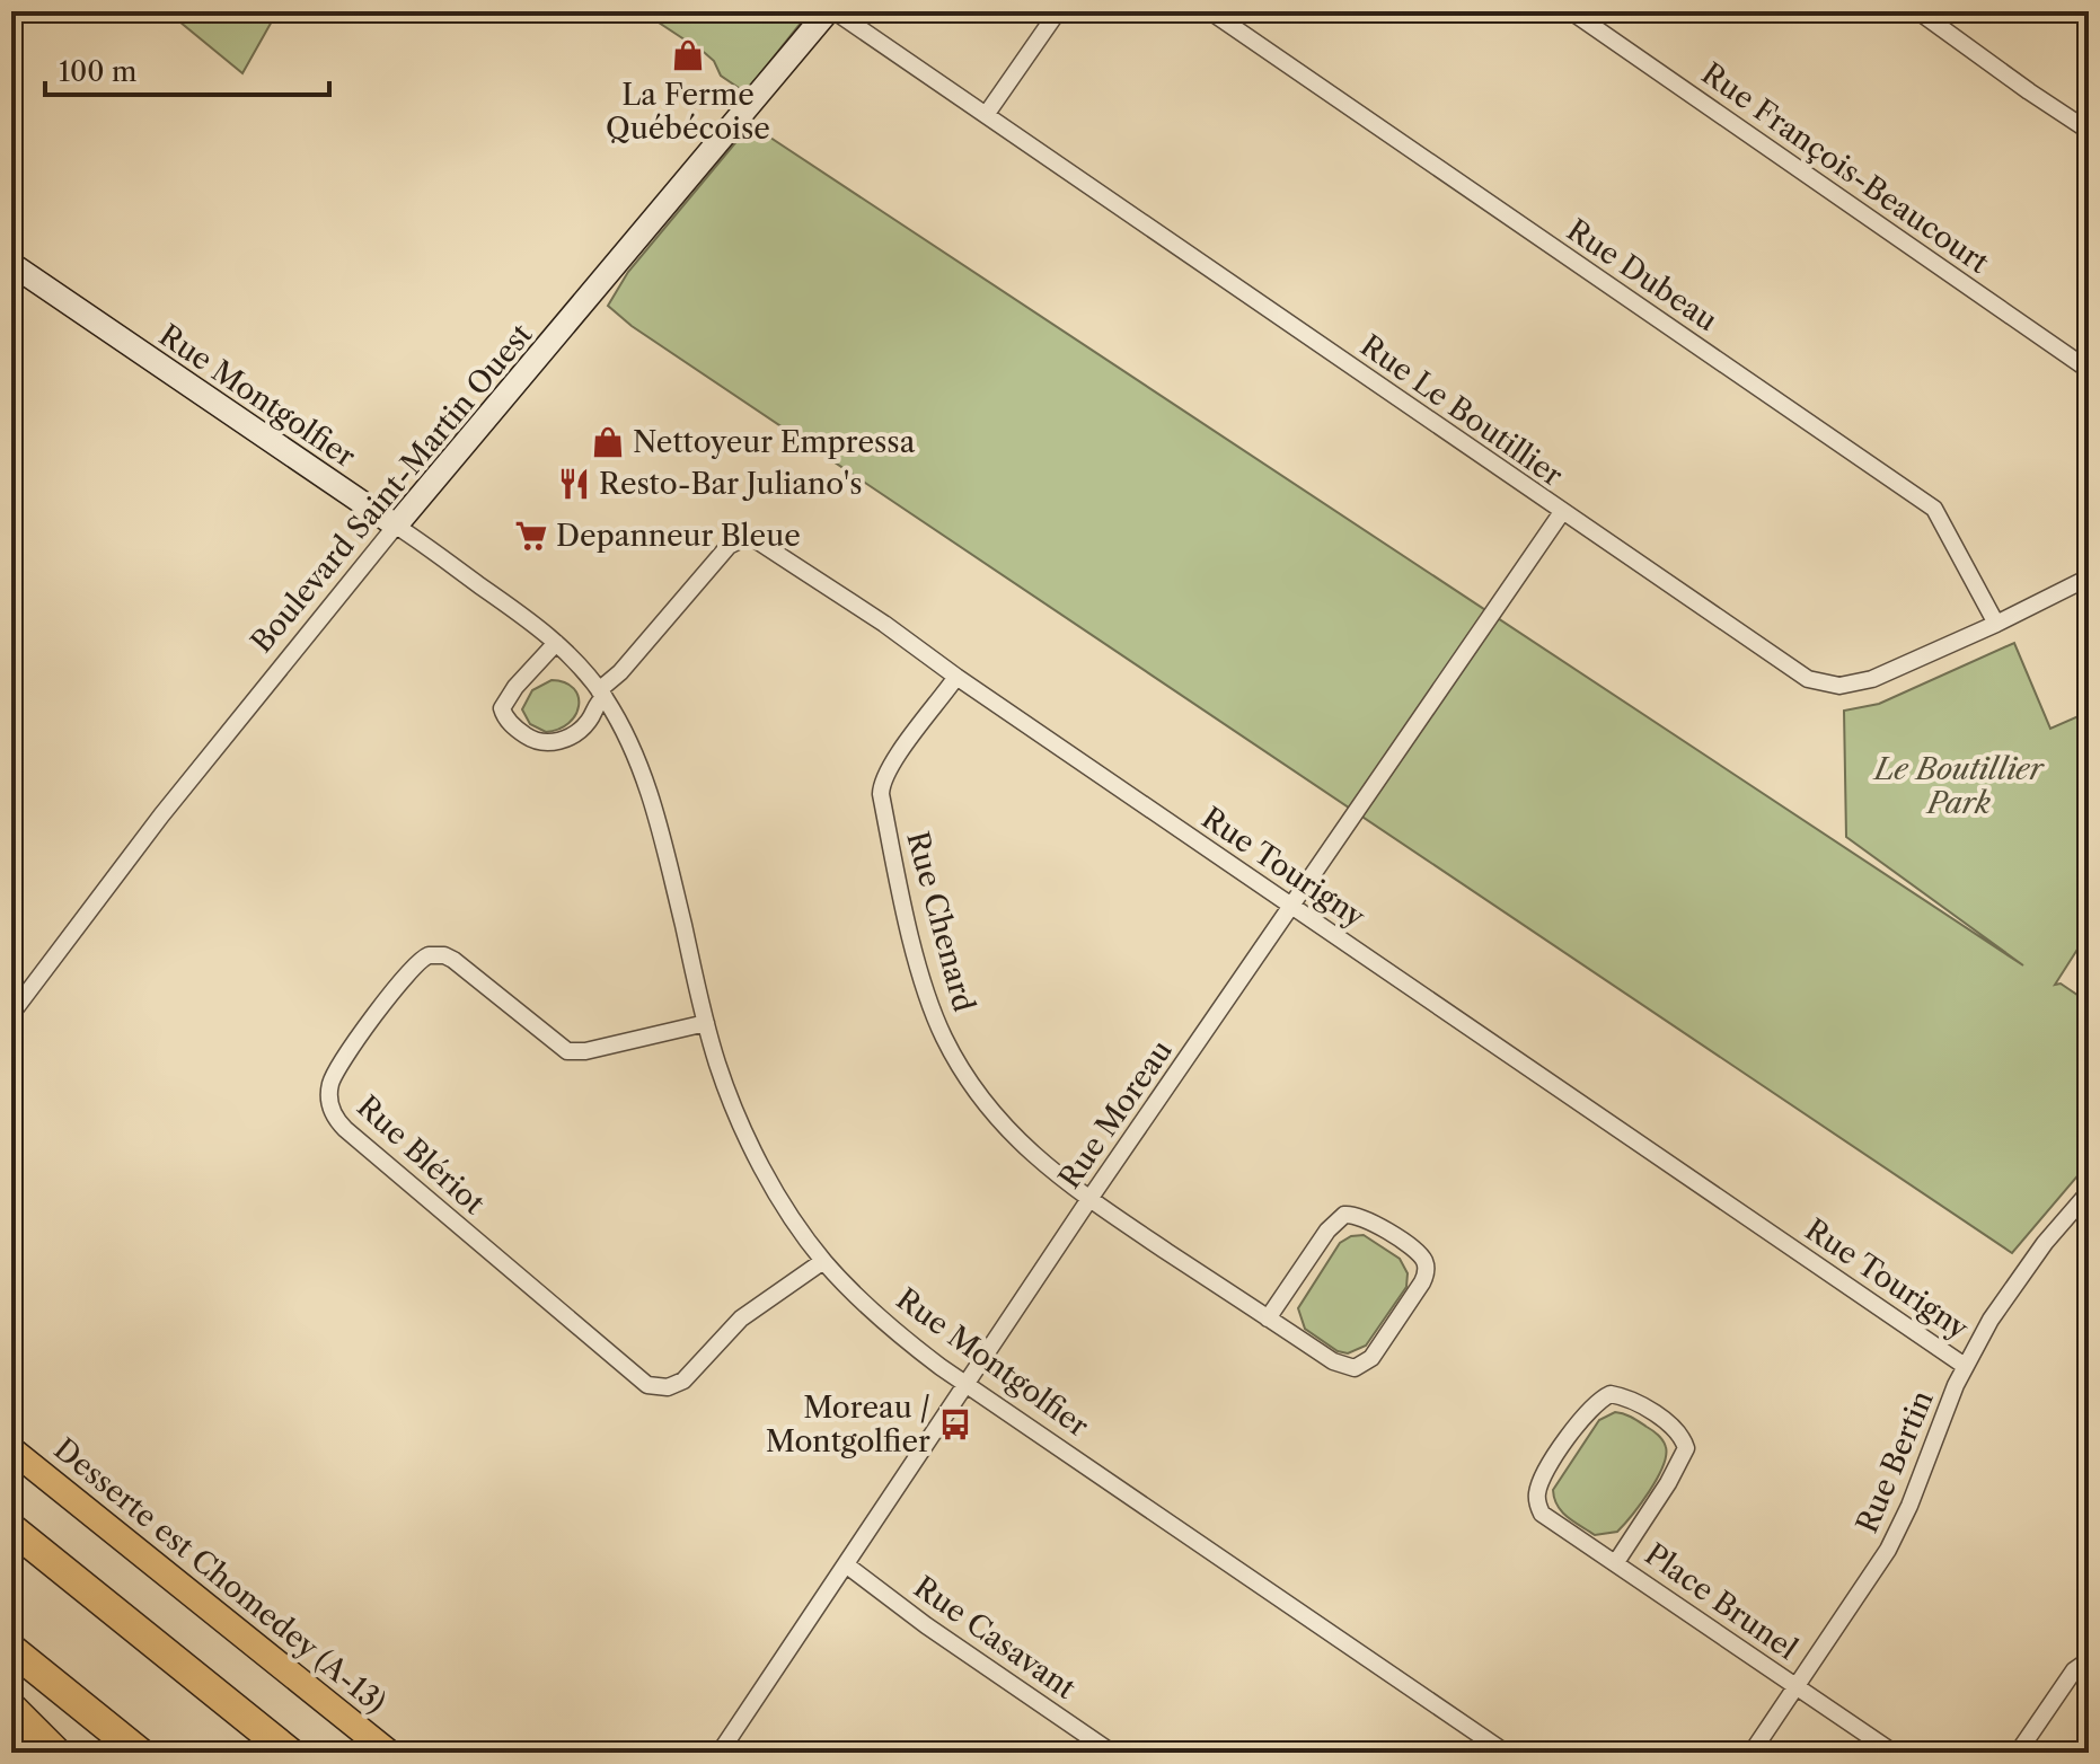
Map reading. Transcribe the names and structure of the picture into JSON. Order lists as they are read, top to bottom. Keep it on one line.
{"streets":{"main road":["Rue Montgolfier","Boulevard Saint-Martin Ouest","Desserte est Chomedey (A-13)"],"street":["Rue François-Beaucourt","Rue Dubeau","Rue Le Boutillier","Rue Tourigny","Rue Chenard","Rue Moreau","Rue Blériot","Rue Bertin","Place Brunel","Rue Casavant"]},"crossings":[["Rue Dubeau","Rue Le Boutillier"],["Rue Montgolfier","Boulevard Saint-Martin Ouest"],["Rue Montgolfier","Rue Tourigny"],["Rue Montgolfier","Rue Moreau"],["Rue Montgolfier","Rue Blériot"],["Rue Le Boutillier","Boulevard Saint-Martin Ouest"],["Rue Le Boutillier","Rue Moreau"],["Rue Tourigny","Rue Chenard"],["Rue Tourigny","Rue Moreau"],["Rue Tourigny","Rue Bertin"],["Rue Chenard","Rue Moreau"],["Rue Moreau","Rue Casavant"],["Rue Bertin","Place Brunel"]],"parks":["Le Boutillier Park"],"places":{"shop":["La Ferme Québécoise","Nettoyeur Empressa"],"restaurant":["Resto-Bar Juliano's"],"supermarket":["Depanneur Bleue"],"bus stop":["Moreau / Montgolfier"]},"scale_bar":"100 m"}
